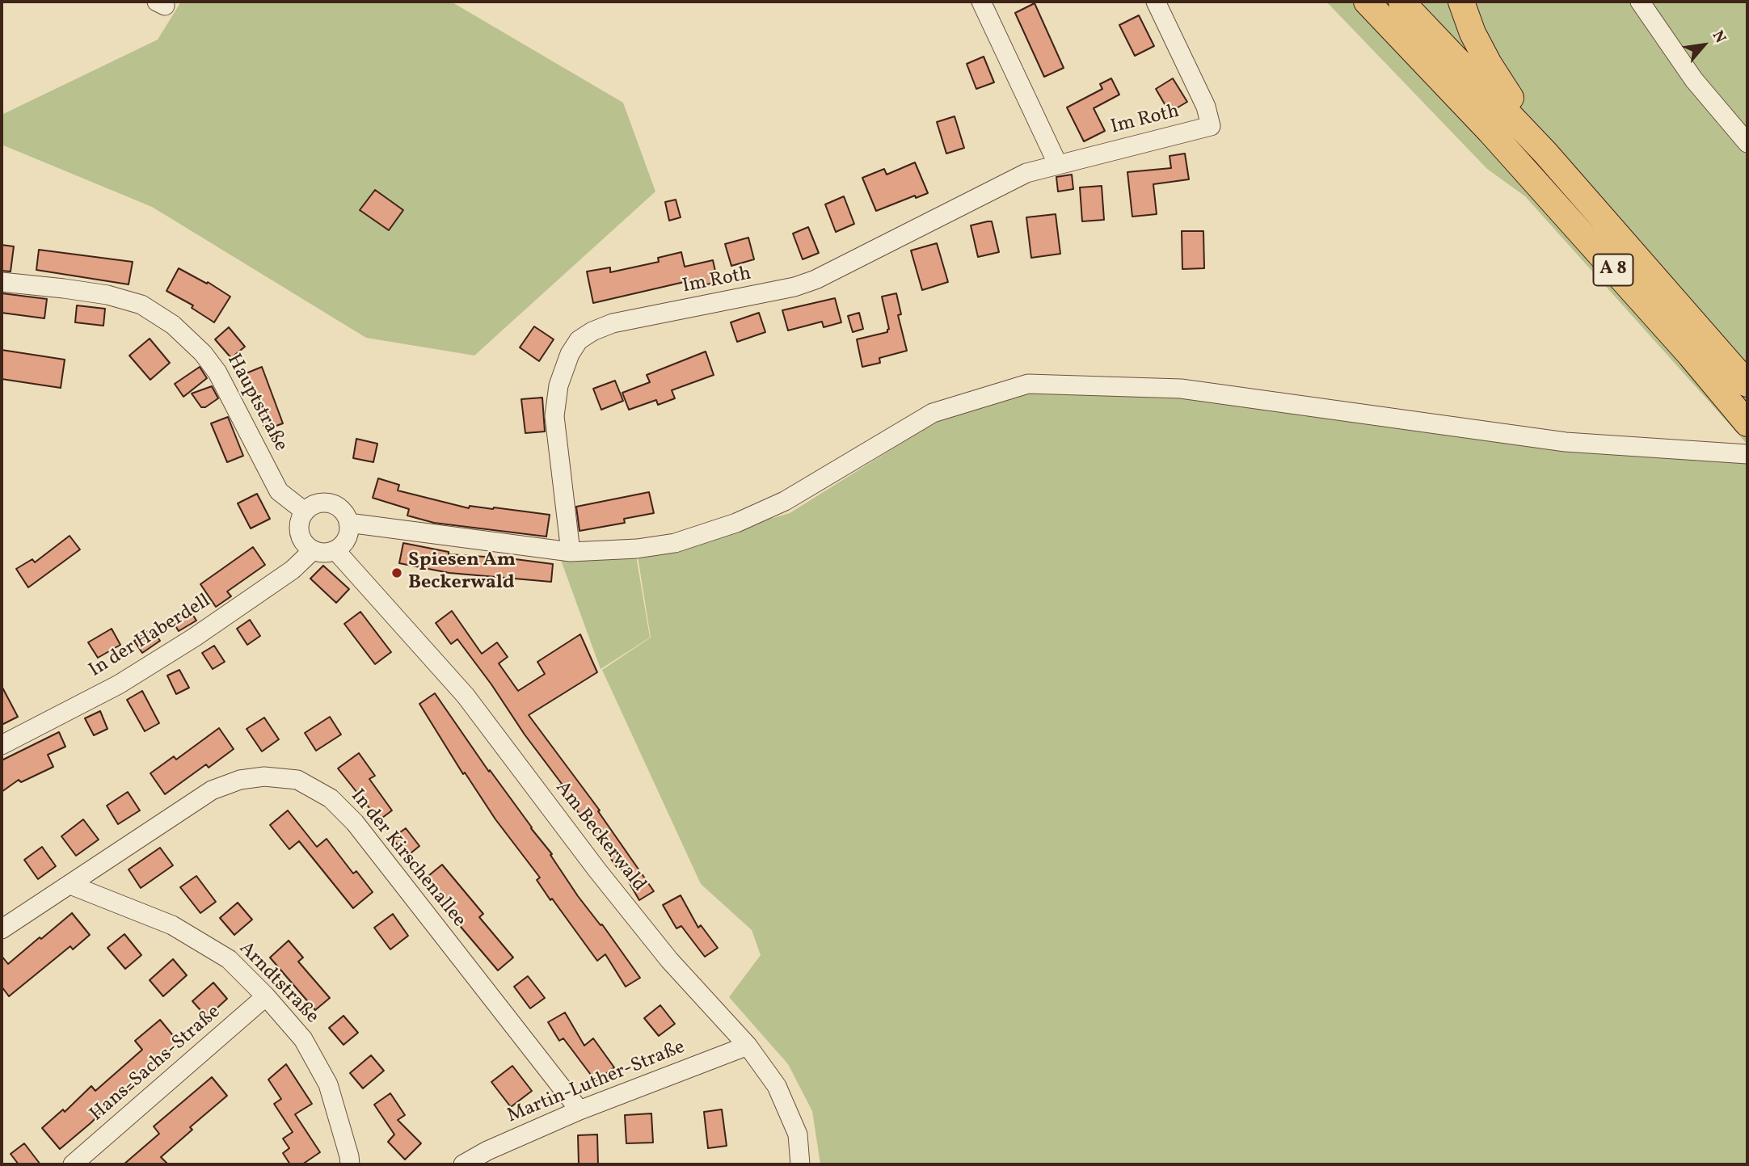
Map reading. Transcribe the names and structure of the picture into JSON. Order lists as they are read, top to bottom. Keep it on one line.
{"streets":{"highway":["A 8"],"street":["Im Roth","Hauptstraße","In der Haberdell","Am Beckerwald","In der Kirschenallee","Arndtstraße","Hans-Sachs-Straße","Martin-Luther-Straße"]},"crossings":[["Hauptstraße","In der Haberdell"],["Hauptstraße","Am Beckerwald"],["In der Haberdell","Am Beckerwald"],["Am Beckerwald","Martin-Luther-Straße"],["In der Kirschenallee","Arndtstraße"],["In der Kirschenallee","Martin-Luther-Straße"],["Arndtstraße","Hans-Sachs-Straße"]],"places":["Spiesen Am Beckerwald"],"north":"top right"}
